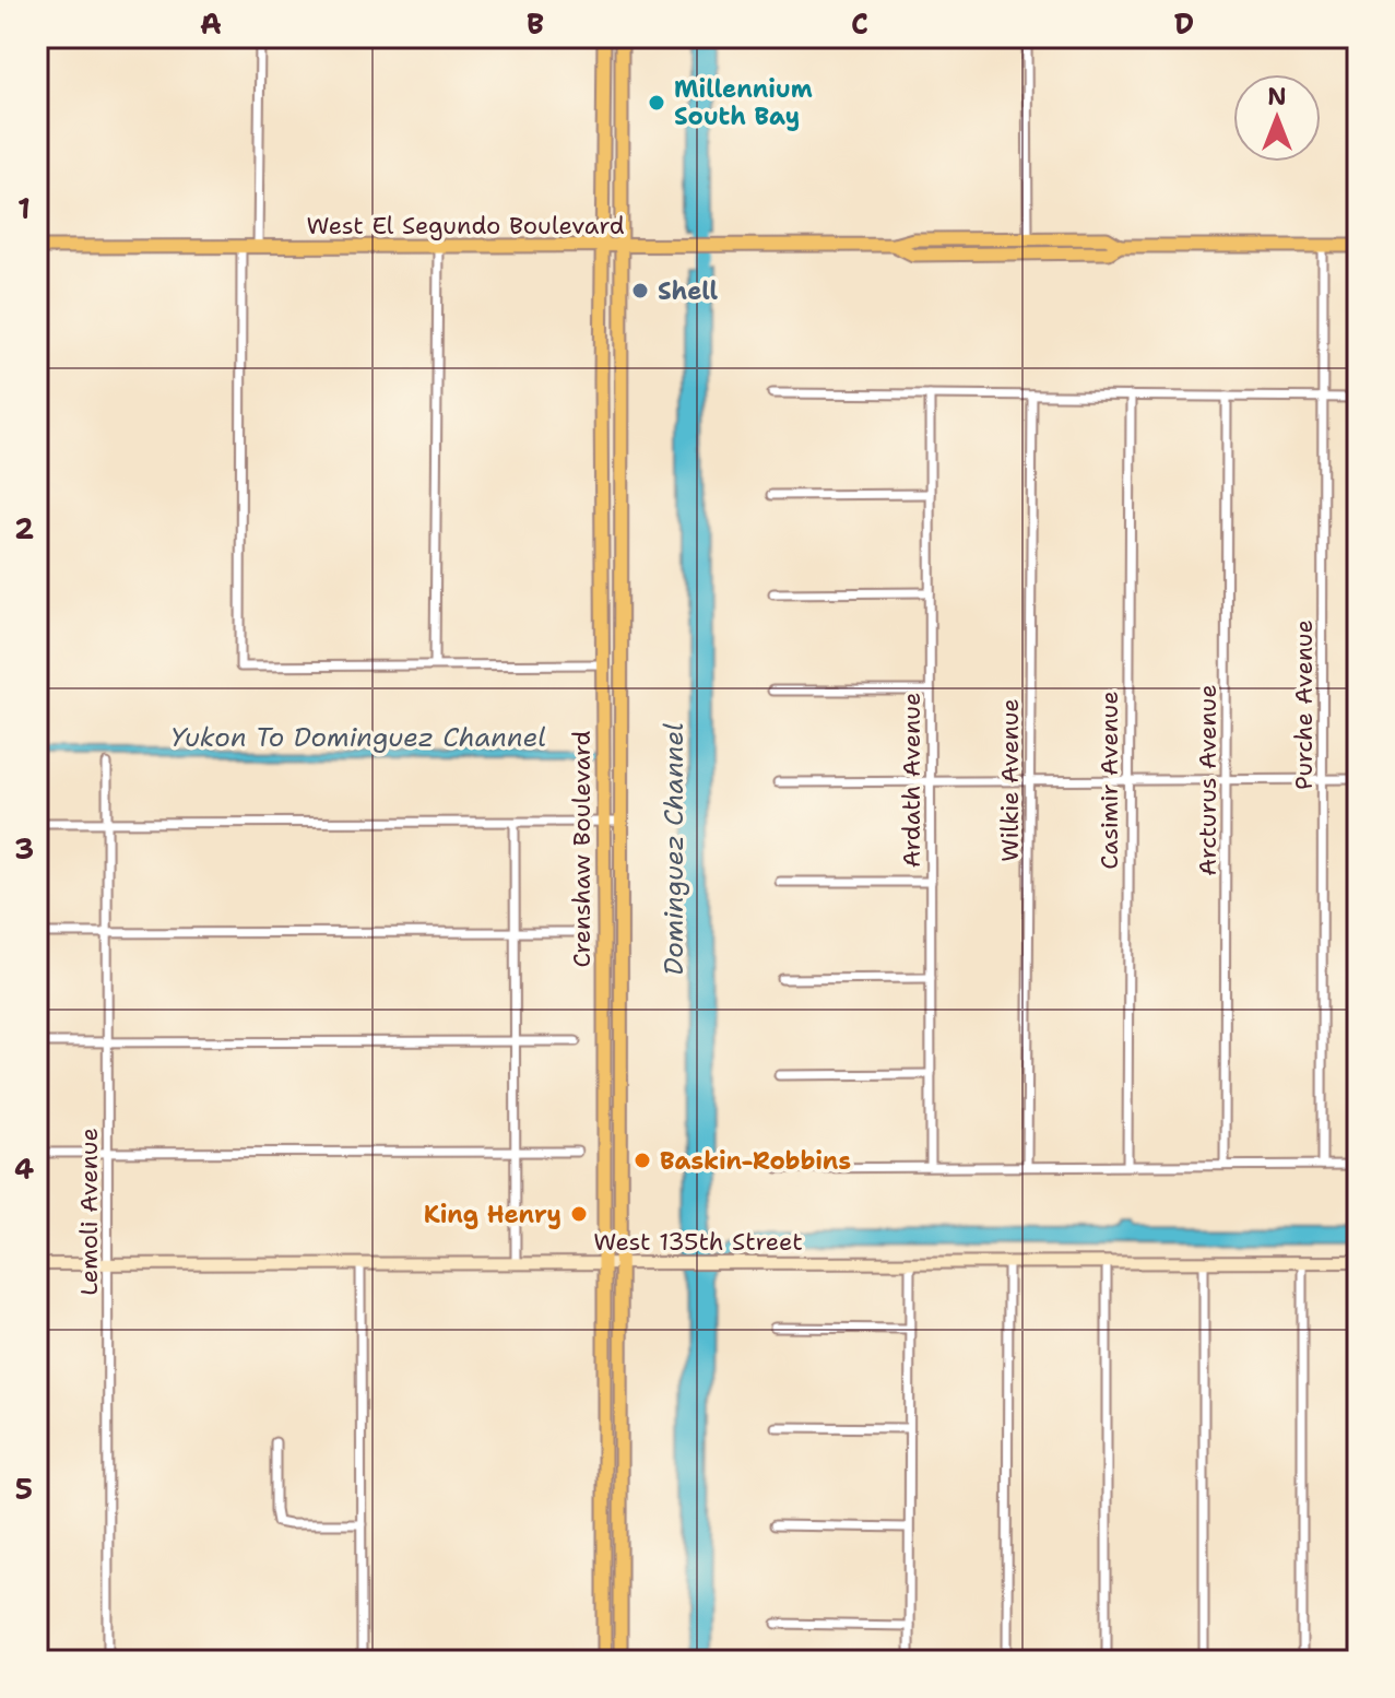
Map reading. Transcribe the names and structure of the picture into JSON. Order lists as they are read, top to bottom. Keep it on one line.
{"streets":{"main road":["West El Segundo Boulevard","Crenshaw Boulevard"],"street":["Purche Avenue","Ardath Avenue","Wilkie Avenue","Casimir Avenue","Arcturus Avenue","Lemoli Avenue","West 135th Street"]},"crossings":[["West El Segundo Boulevard","Purche Avenue"],["West El Segundo Boulevard","Crenshaw Boulevard"],["Crenshaw Boulevard","West 135th Street"],["Lemoli Avenue","West 135th Street"]],"water":["Yukon To Dominguez Channel","Dominguez Channel"],"places":["Millennium South Bay","Shell","Baskin-Robbins","King Henry"],"north":"top","grid":{"columns":["A","B","C","D"],"rows":["1","2","3","4","5"]}}
